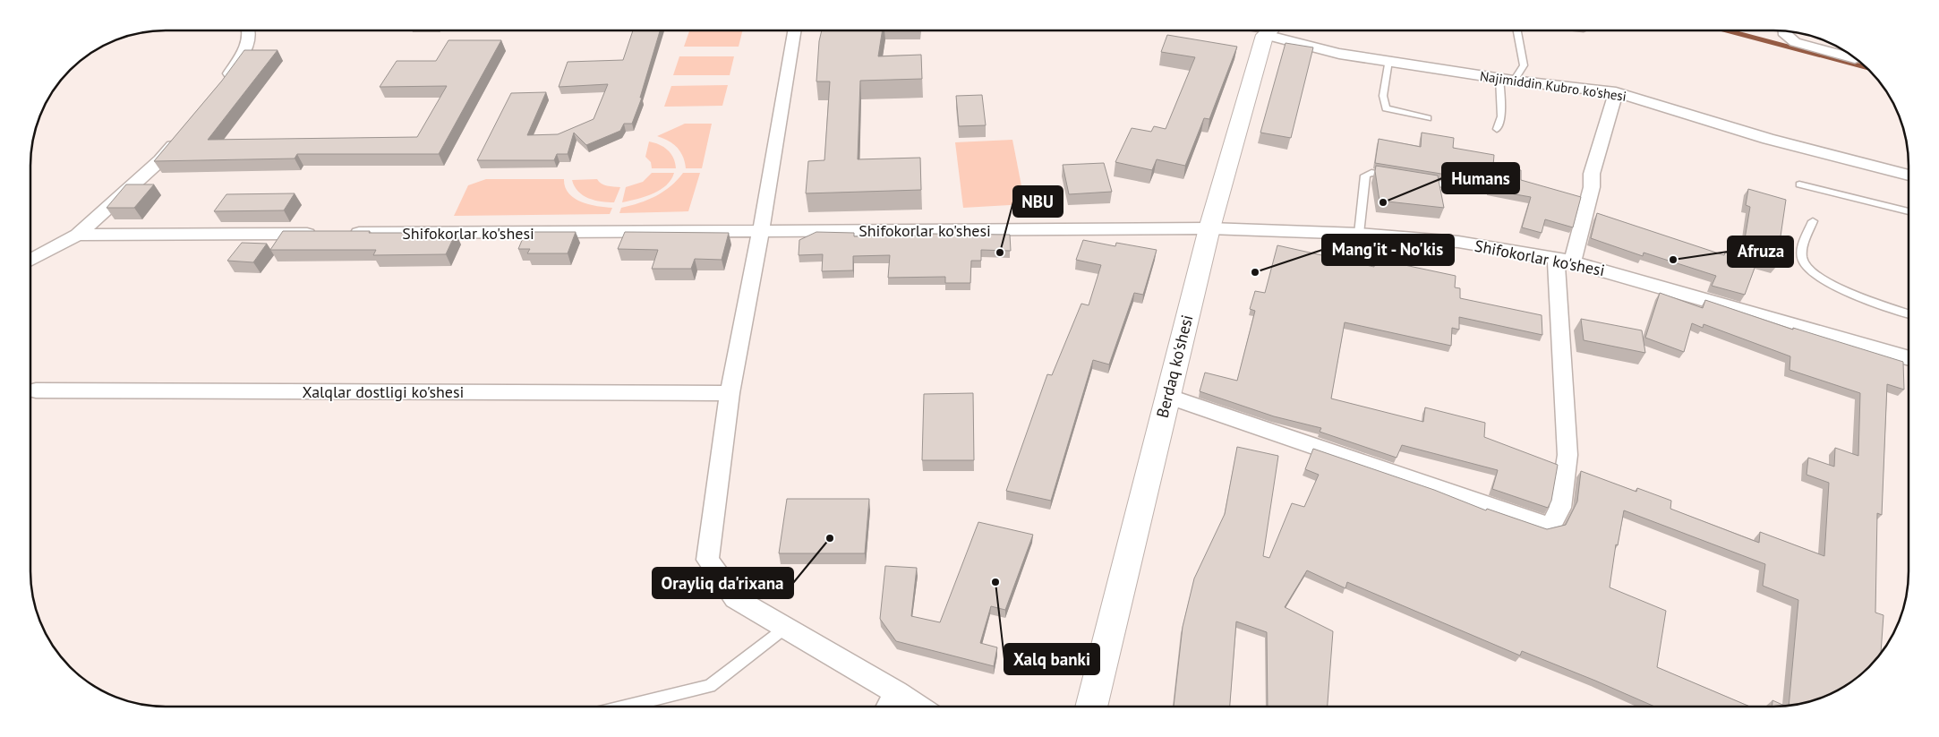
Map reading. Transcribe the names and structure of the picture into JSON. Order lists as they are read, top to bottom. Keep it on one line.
{"streets":{"main road":["Berdaq ko'shesi"],"street":["Najimiddin Kubro ko'shesi","Shifokorlar ko'shesi","Xalqlar dostligi ko'shesi"]},"crossings":[["Shifokorlar ko'shesi","Berdaq ko'shesi"]],"places":["Humans","NBU","Afruza","Mang'it - No'kis","Orayliq da'rixana","Xalq banki"]}
